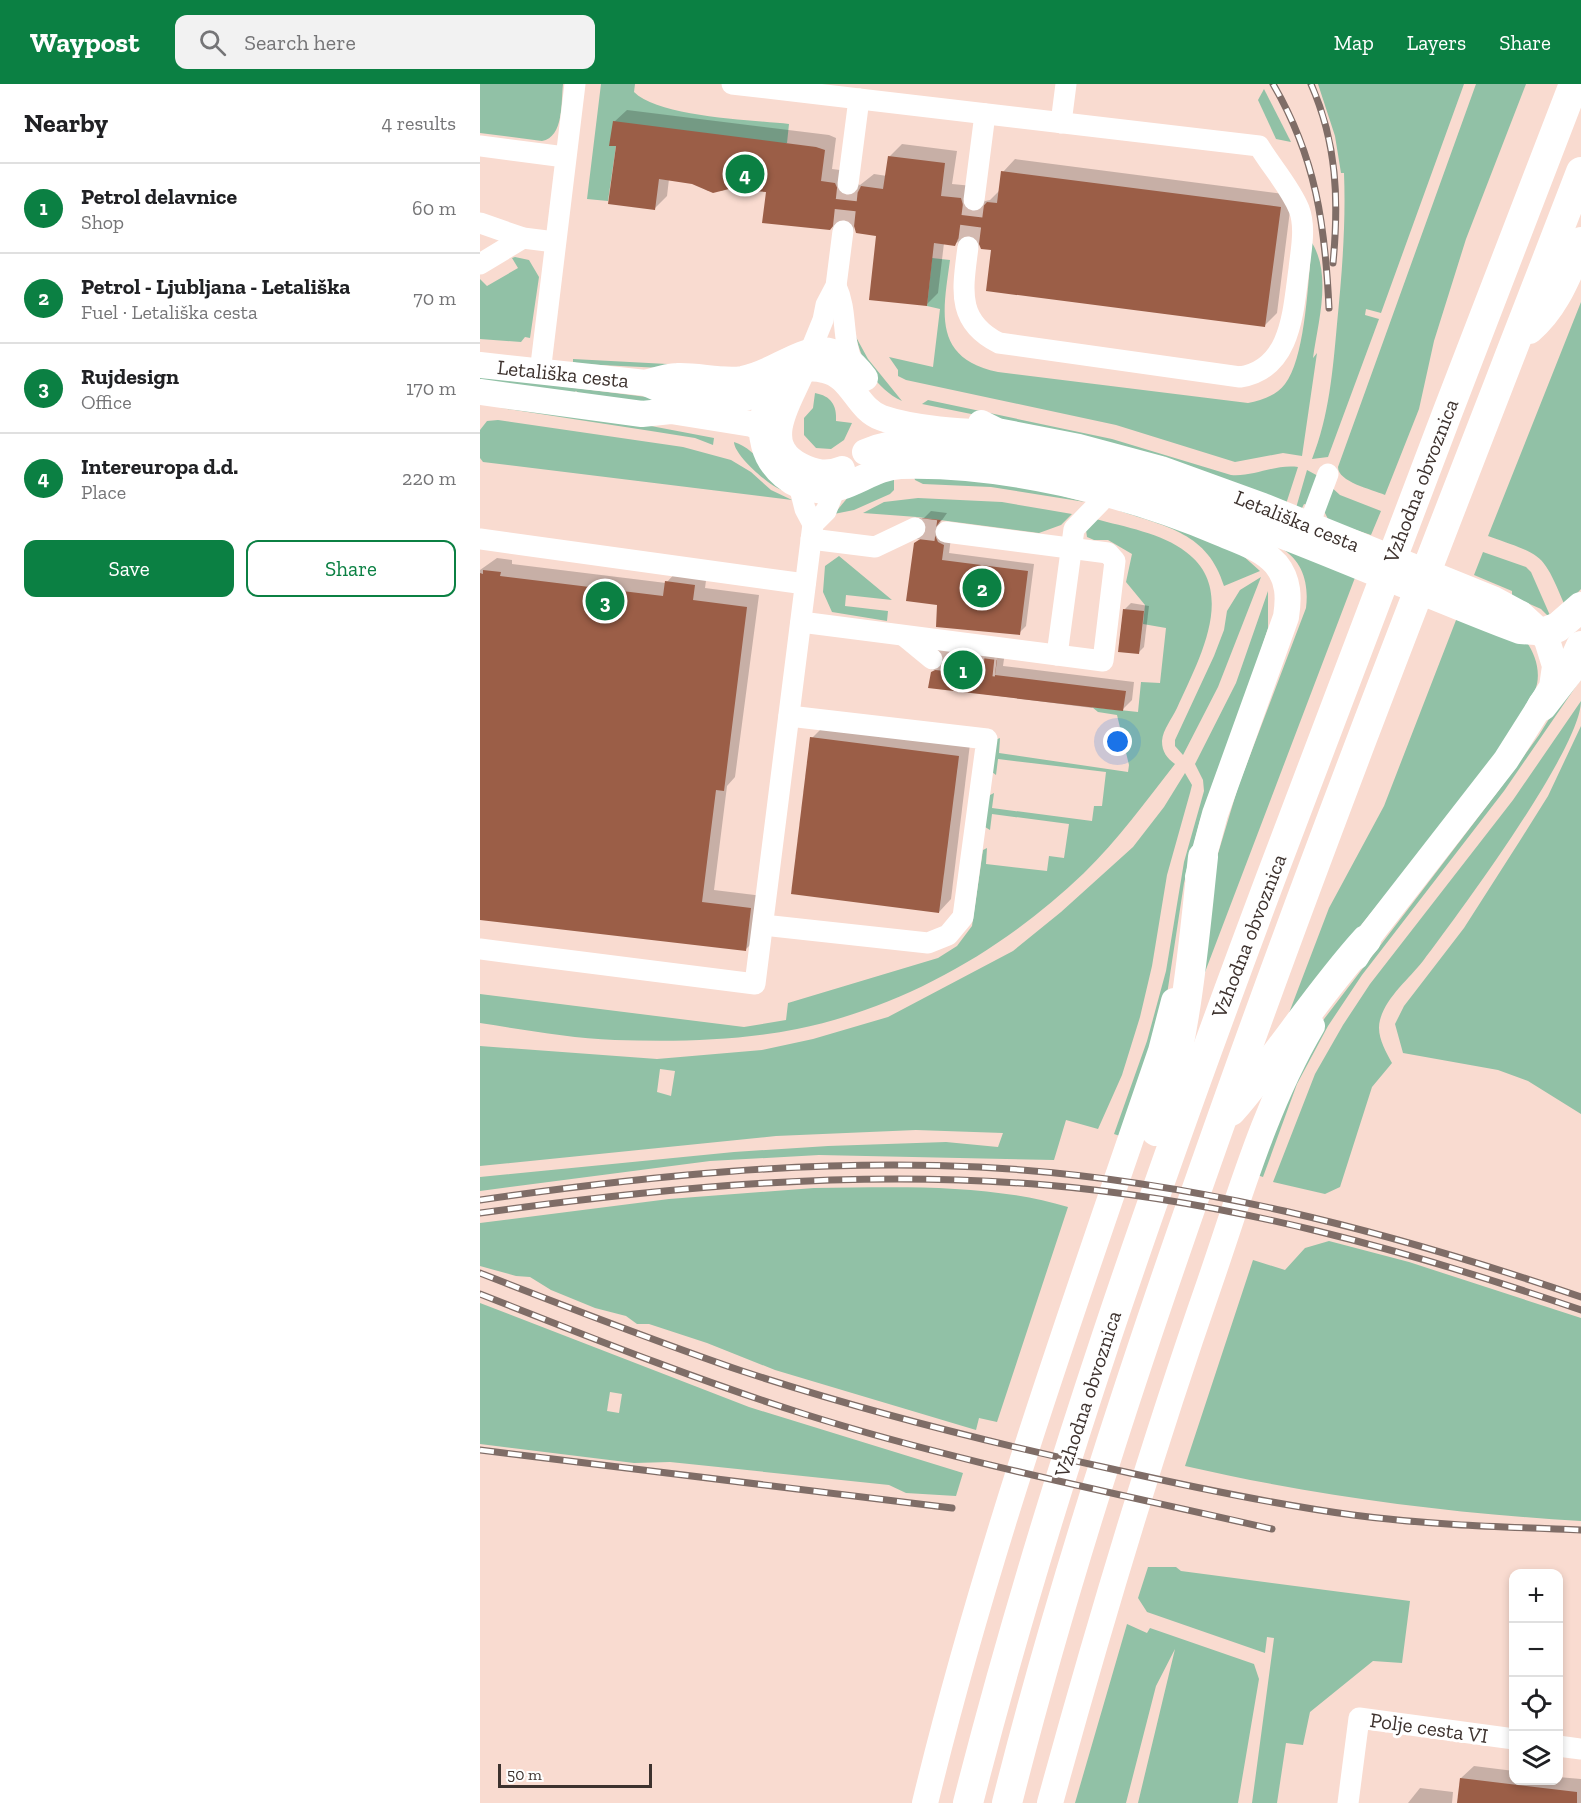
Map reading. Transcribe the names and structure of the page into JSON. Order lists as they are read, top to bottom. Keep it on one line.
{"streets":{"highway":["Vzhodna obvoznica"],"main road":["Letališka cesta"],"street":["Polje cesta VI"]},"scale_bar":"50 m","page":{"header":"Waypost","search":"Search here","nav":["Map","Layers","Share"],"heading":["Nearby","4 results"],"pins":["4","2","3","1"],"list":[{"mark":"1","name":"Petrol delavnice","note":"Shop","value":"60 m"},{"mark":"2","name":"Petrol - Ljubljana - Letališka","note":"Fuel · Letališka cesta","value":"70 m"},{"mark":"3","name":"Rujdesign","note":"Office","value":"170 m"},{"mark":"4","name":"Intereuropa d.d.","note":"Place","value":"220 m"}],"buttons":["Save","Share"],"map_buttons":["+","−"],"scale":"50 m"}}
